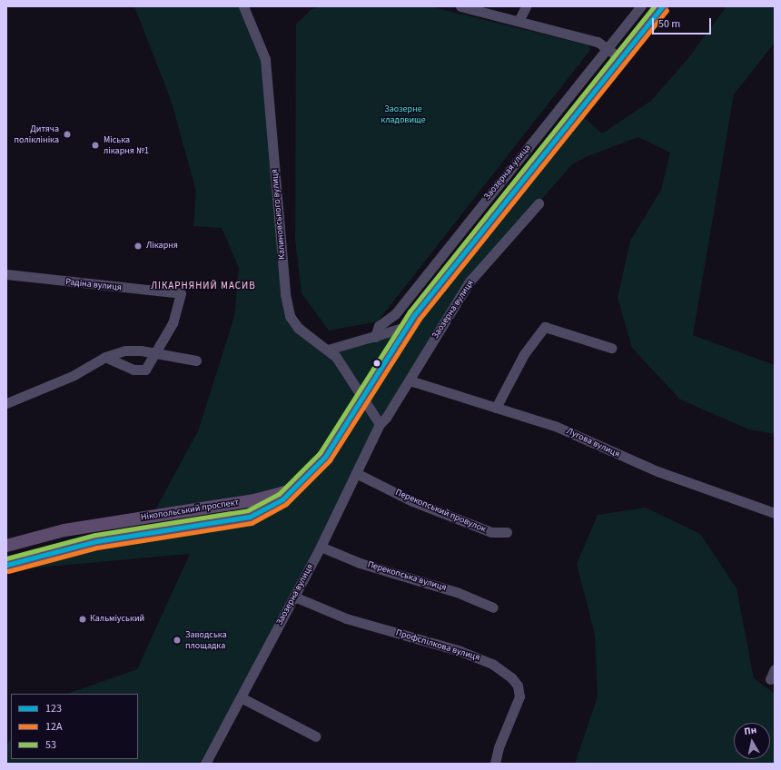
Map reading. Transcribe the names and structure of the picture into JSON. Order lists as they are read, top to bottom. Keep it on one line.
{"streets":{"main road":["Нікопольський проспект"],"street":["Заозерная улица","Калиновського вулиця","Радіна вулиця","Заозерна вулиця","Лугова вулиця","Перекопський провулок","Перекопська вулиця","Профспілкова вулиця"]},"crossings":[["Заозерна вулиця","Лугова вулиця"],["Заозерна вулиця","Перекопський провулок"],["Заозерна вулиця","Перекопська вулиця"],["Заозерна вулиця","Профспілкова вулиця"]],"districts":["ЛІКАРНЯНИЙ МАСИВ"],"parks":["Заозерне кладовище"],"places":["Дитяча поліклініка","Міська лікарня №1","Лікарня","Кальміуський","Заводська площадка"],"lines":["transit line 123","transit line 53","transit line 12А"],"legend":["123","12А","53"],"scale_bar":"50 m","north":"top"}
